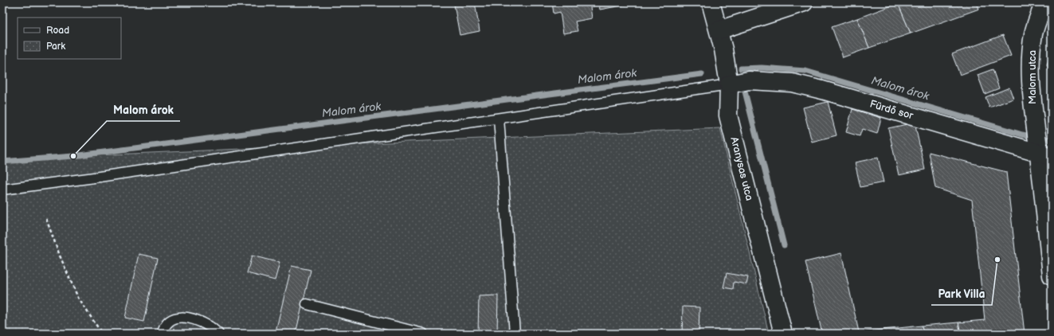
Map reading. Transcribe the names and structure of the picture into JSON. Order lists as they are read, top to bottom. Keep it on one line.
{"streets":{"street":["Malom utca","Fürdő sor","Aranysas utca"]},"crossings":[["Malom utca","Fürdő sor"],["Fürdő sor","Aranysas utca"]],"water":["Malom árok"],"places":["Malom árok","Park Villa"],"legend":["Road","Park"]}
